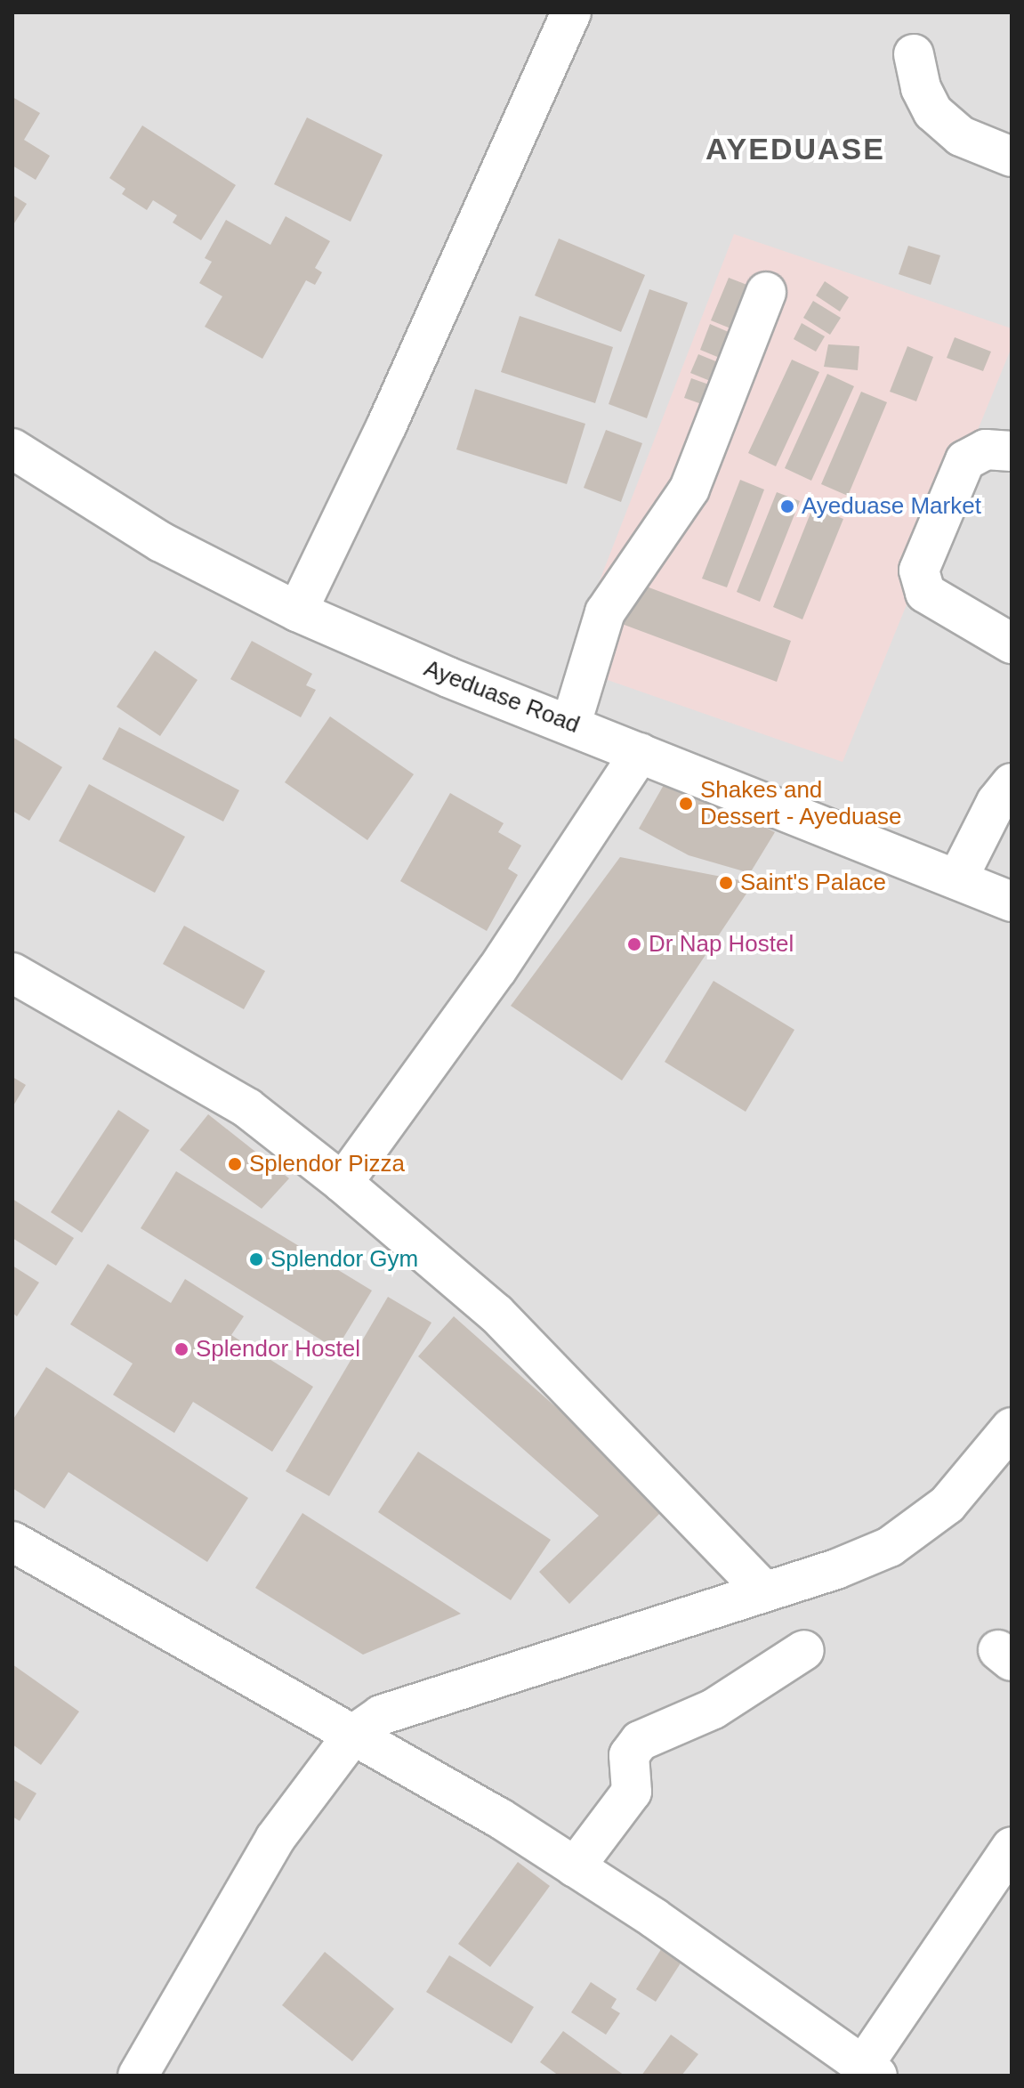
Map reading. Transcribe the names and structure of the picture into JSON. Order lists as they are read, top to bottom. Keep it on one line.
{"streets":{"street":["Ayeduase Road"]},"districts":["AYEDUASE"],"places":["Ayeduase Market","Shakes and Dessert - Ayeduase","Saint's Palace","Dr Nap Hostel","Splendor Pizza","Splendor Gym","Splendor Hostel"]}
